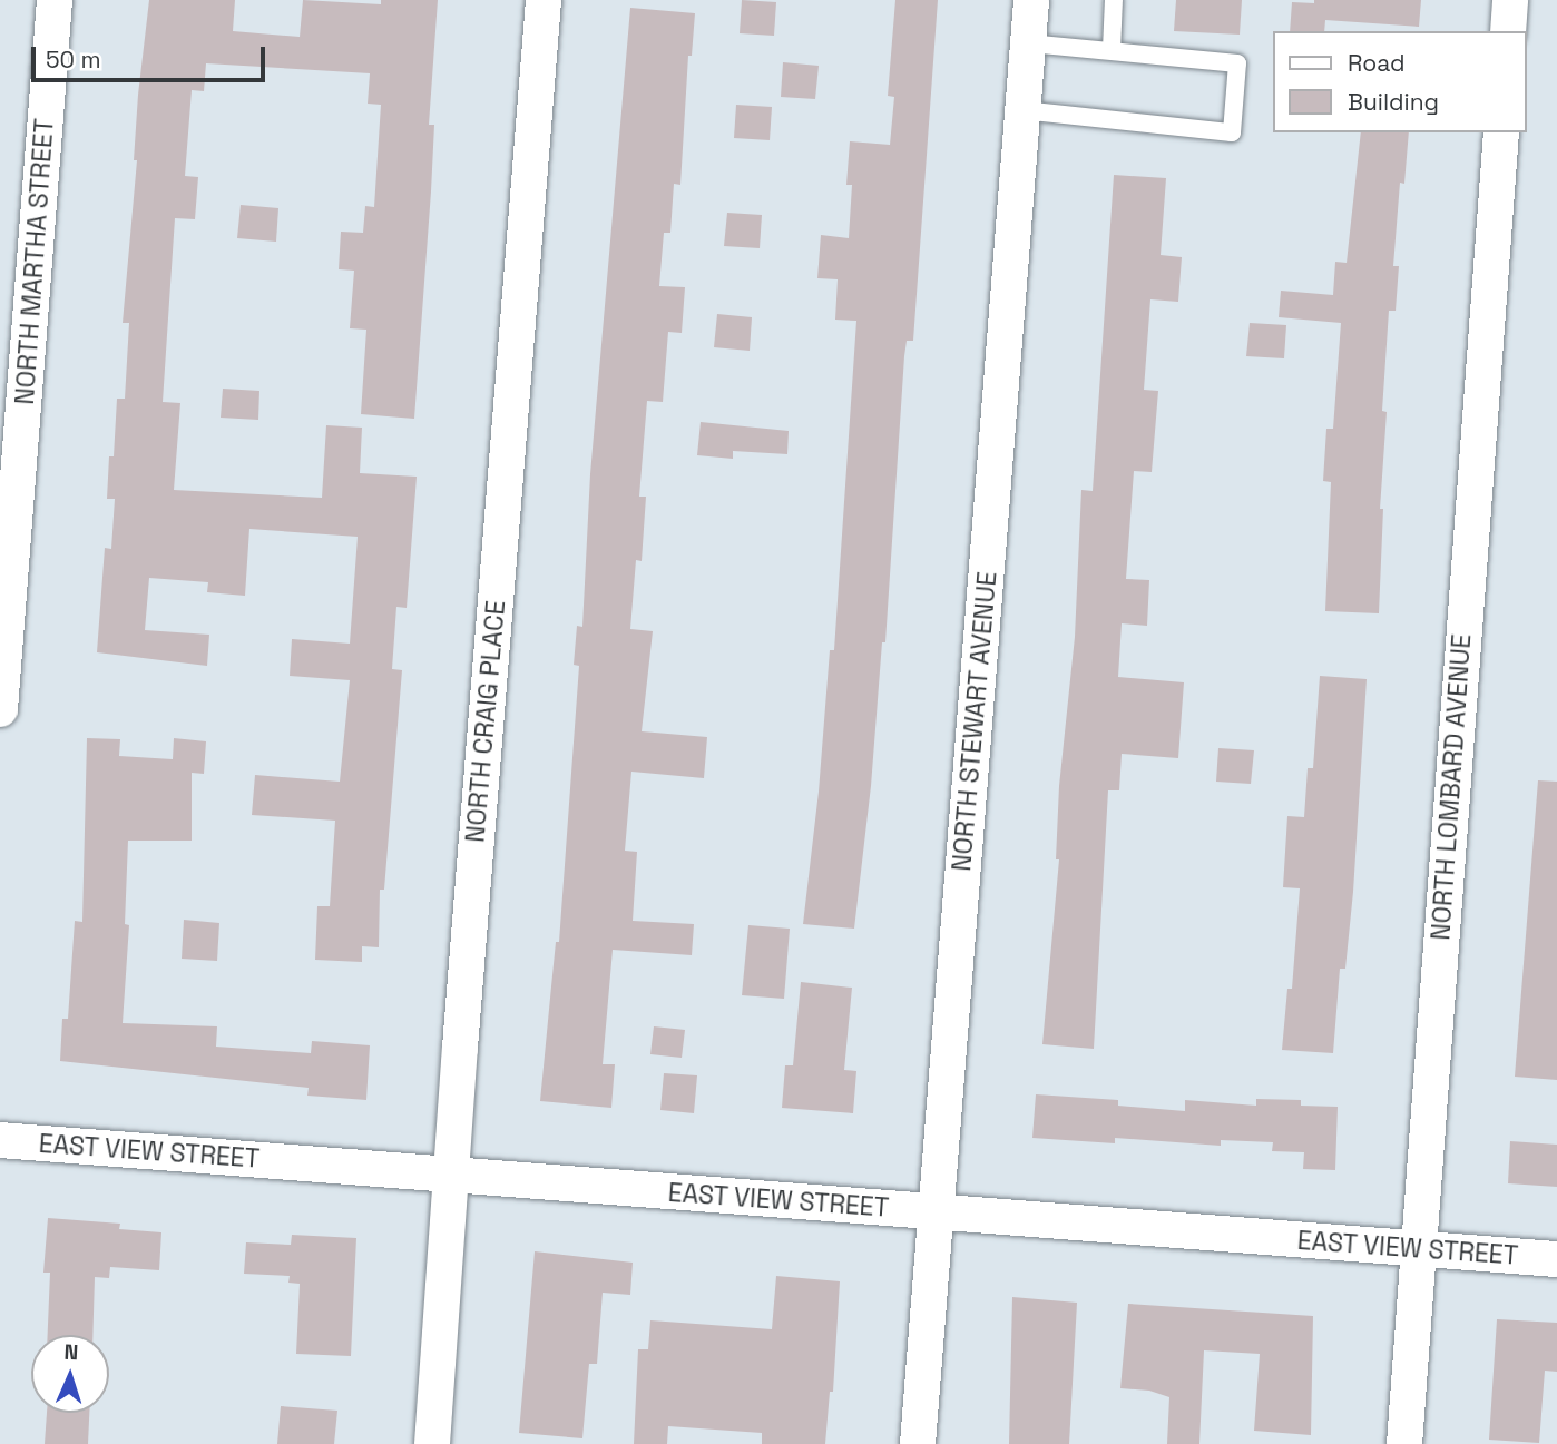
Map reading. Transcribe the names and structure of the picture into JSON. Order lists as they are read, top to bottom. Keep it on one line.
{"streets":{"street":["NORTH MARTHA STREET","NORTH CRAIG PLACE","NORTH STEWART AVENUE","NORTH LOMBARD AVENUE","EAST VIEW STREET"]},"crossings":[["NORTH CRAIG PLACE","EAST VIEW STREET"],["NORTH STEWART AVENUE","EAST VIEW STREET"],["NORTH LOMBARD AVENUE","EAST VIEW STREET"]],"legend":["Road","Building"],"scale_bar":"50 m","north":"top"}
